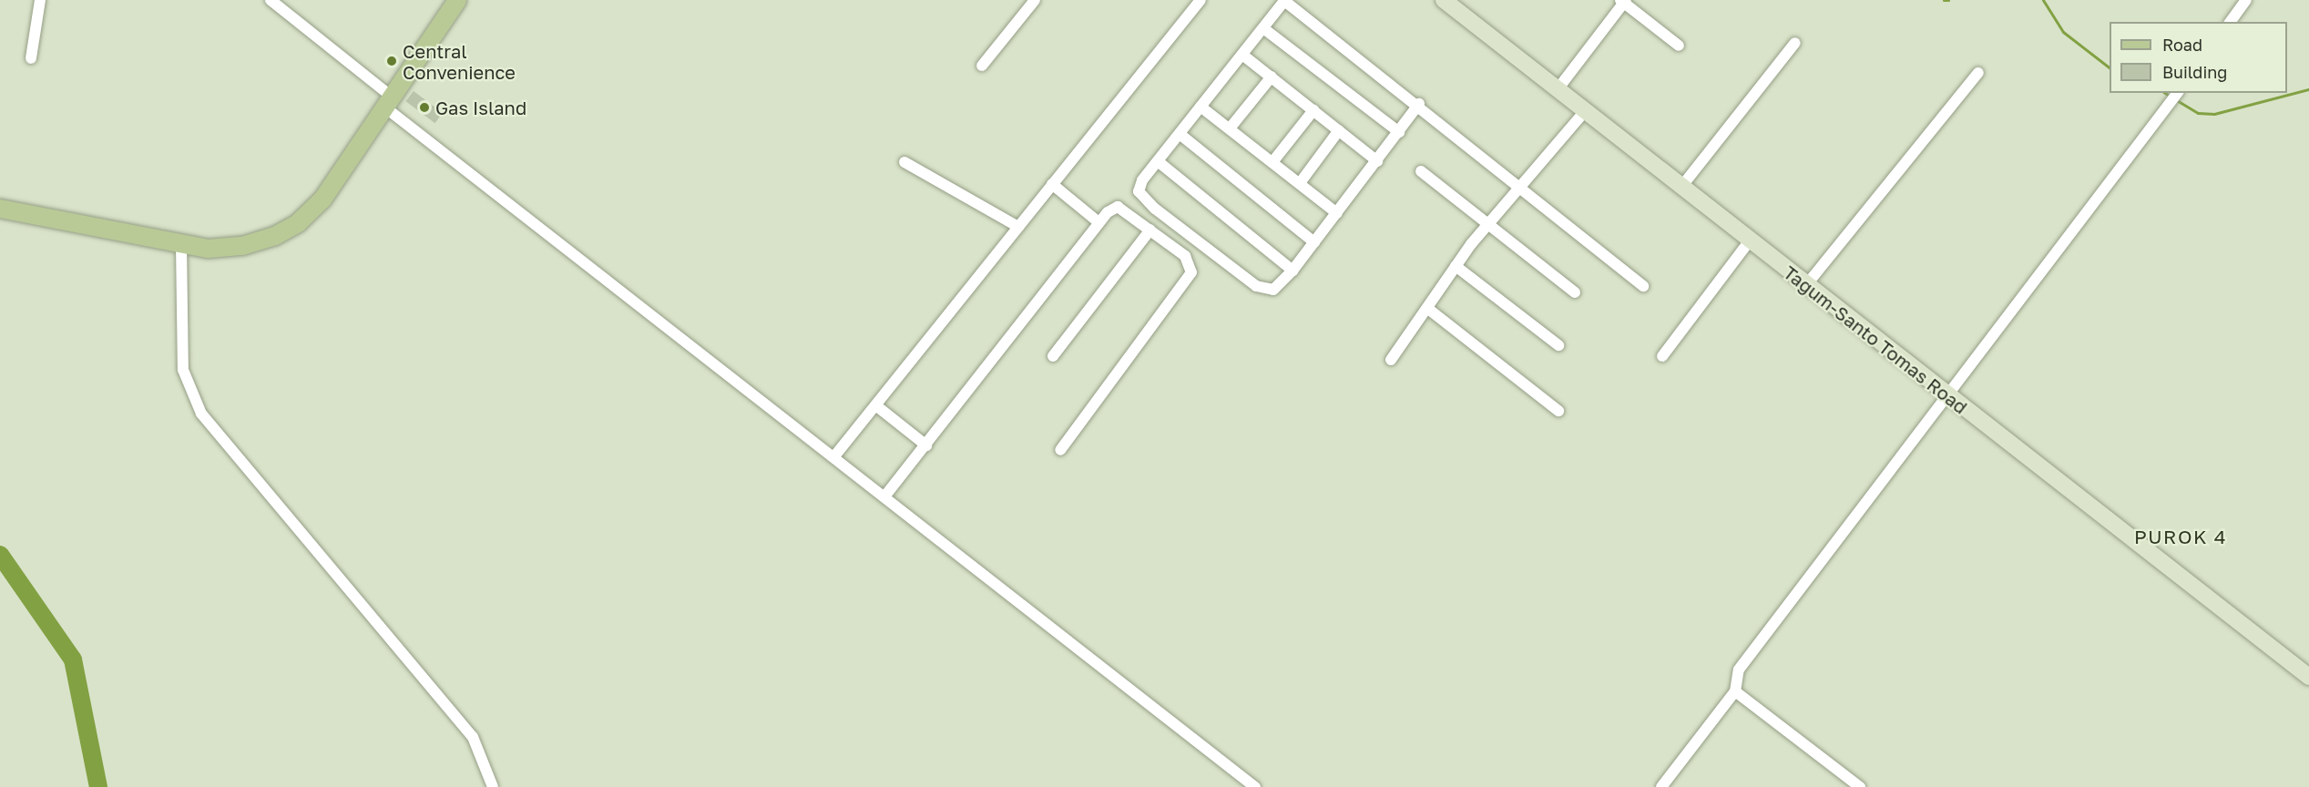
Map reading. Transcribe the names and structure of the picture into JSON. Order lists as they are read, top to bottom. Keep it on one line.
{"streets":{"main road":["Tagum-Santo Tomas Road"]},"districts":["PUROK 4"],"places":["Central Convenience","Gas Island"],"legend":["Road","Building"]}
